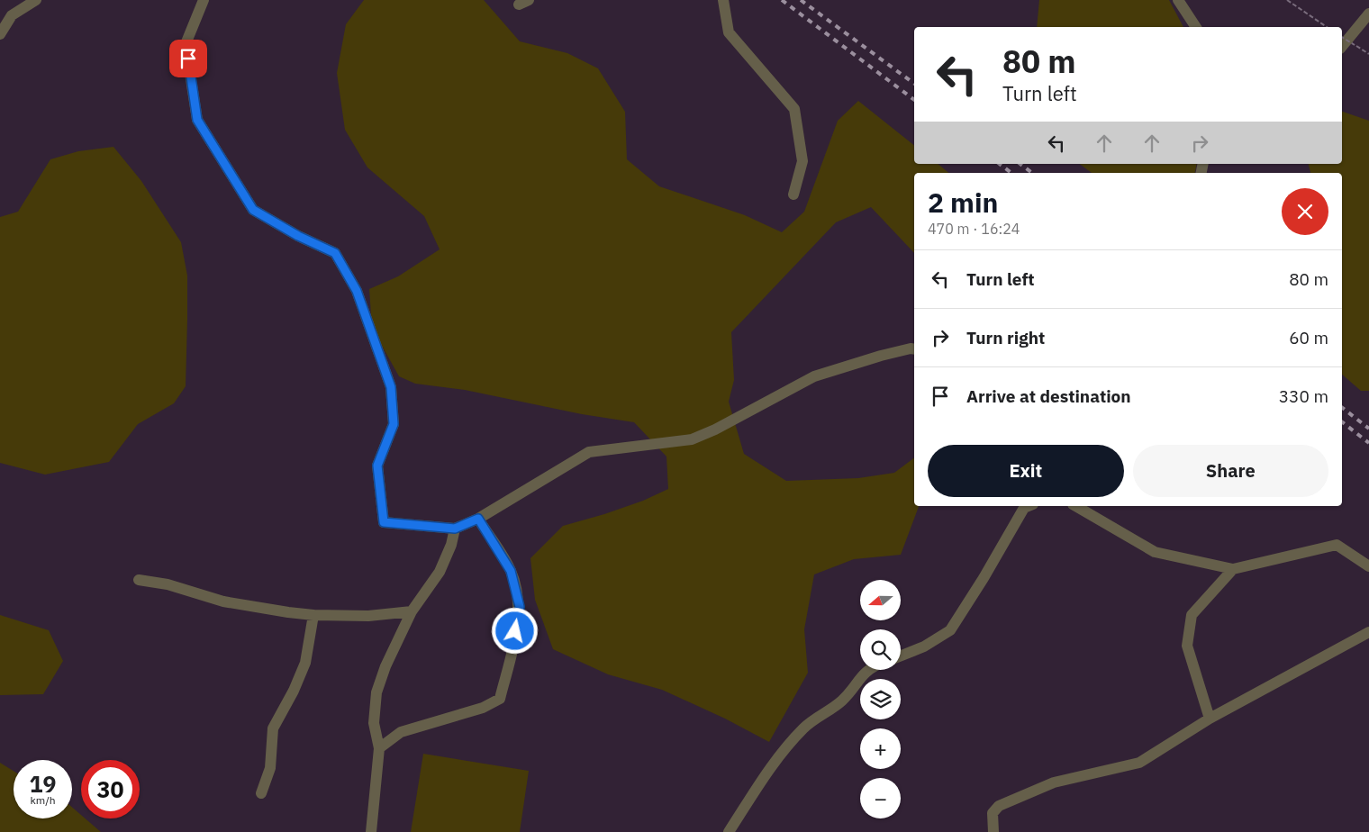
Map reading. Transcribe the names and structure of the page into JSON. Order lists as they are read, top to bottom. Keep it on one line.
{"north":"left","page":{"turn":["80 m","Turn left"],"heading":["2 min","470 m · 16:24"],"list":[{"name":"Turn left","value":"80 m"},{"name":"Turn right","value":"60 m"},{"name":"Arrive at destination","value":"330 m"}],"buttons":["Exit","Share"],"map_buttons":["+","−"],"speed":"19 km/h","limit":"30"}}
